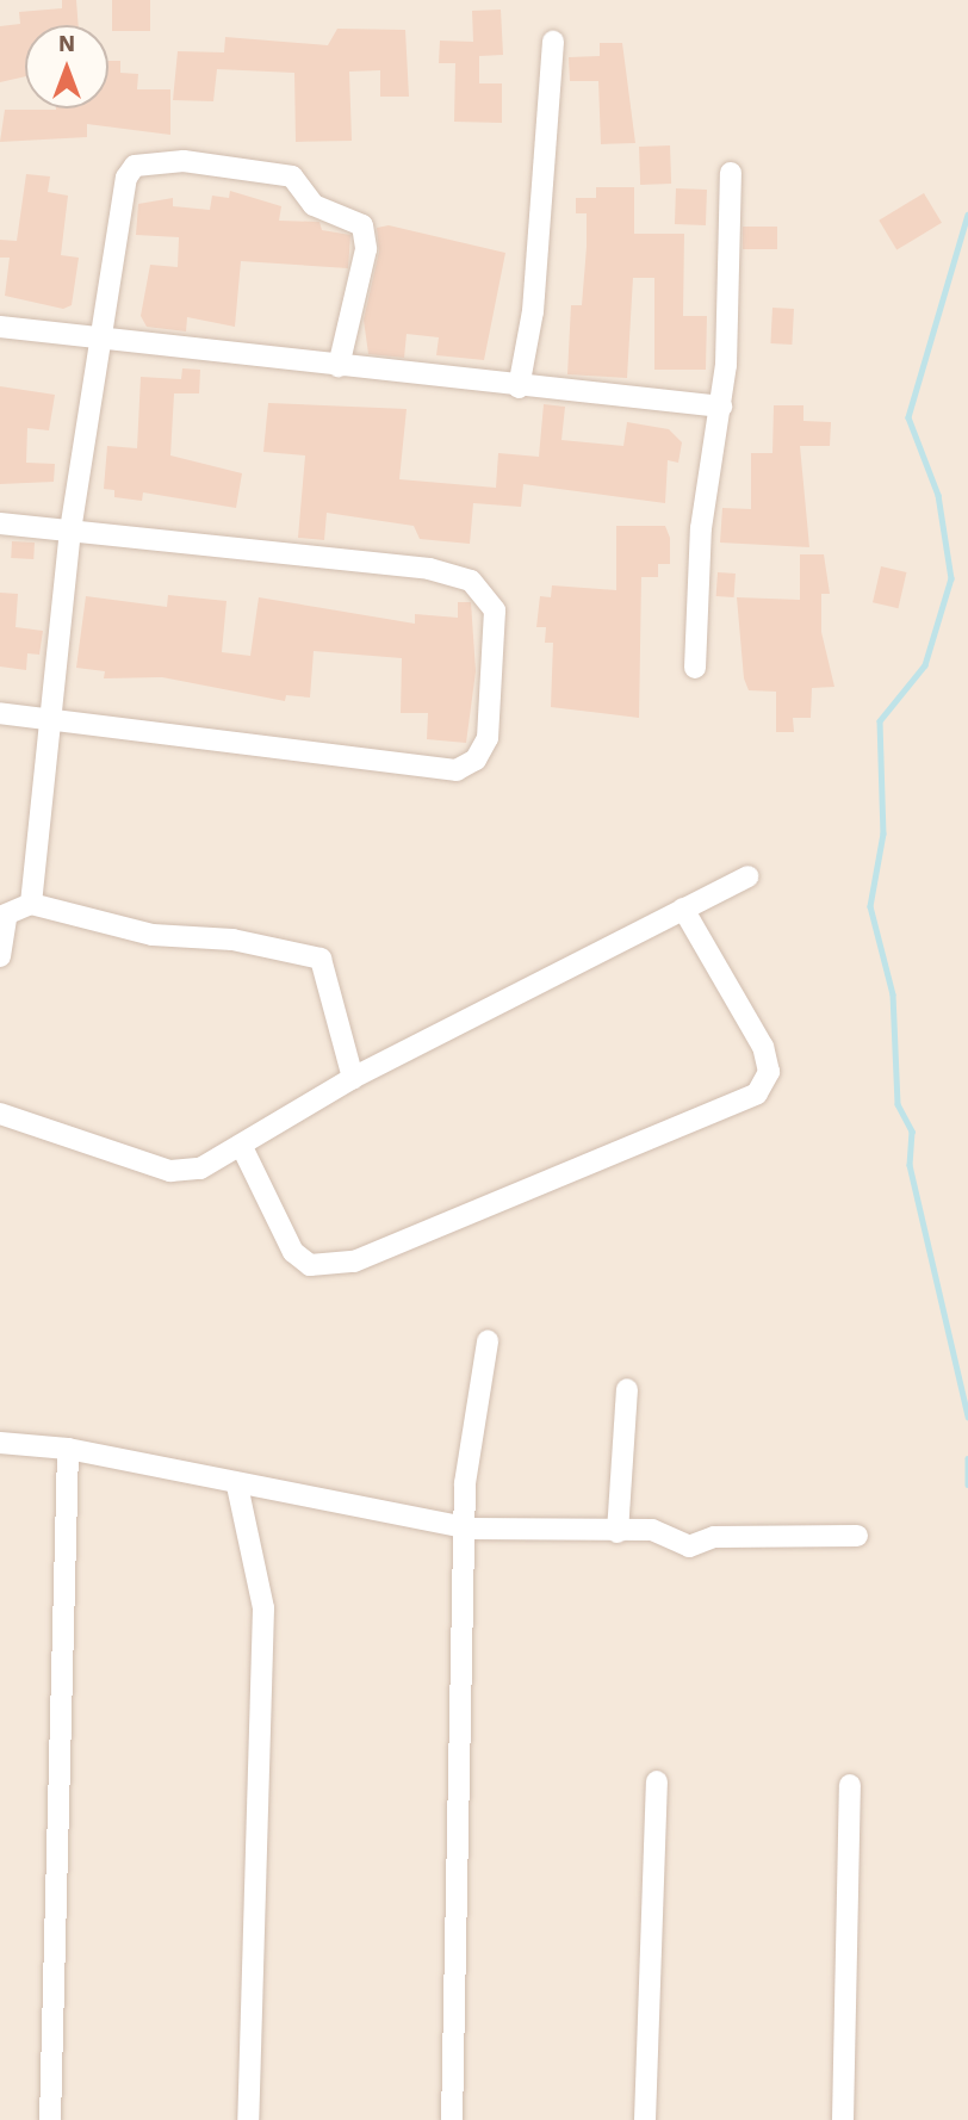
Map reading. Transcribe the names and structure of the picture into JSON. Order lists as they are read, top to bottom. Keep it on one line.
{"north":"top"}
